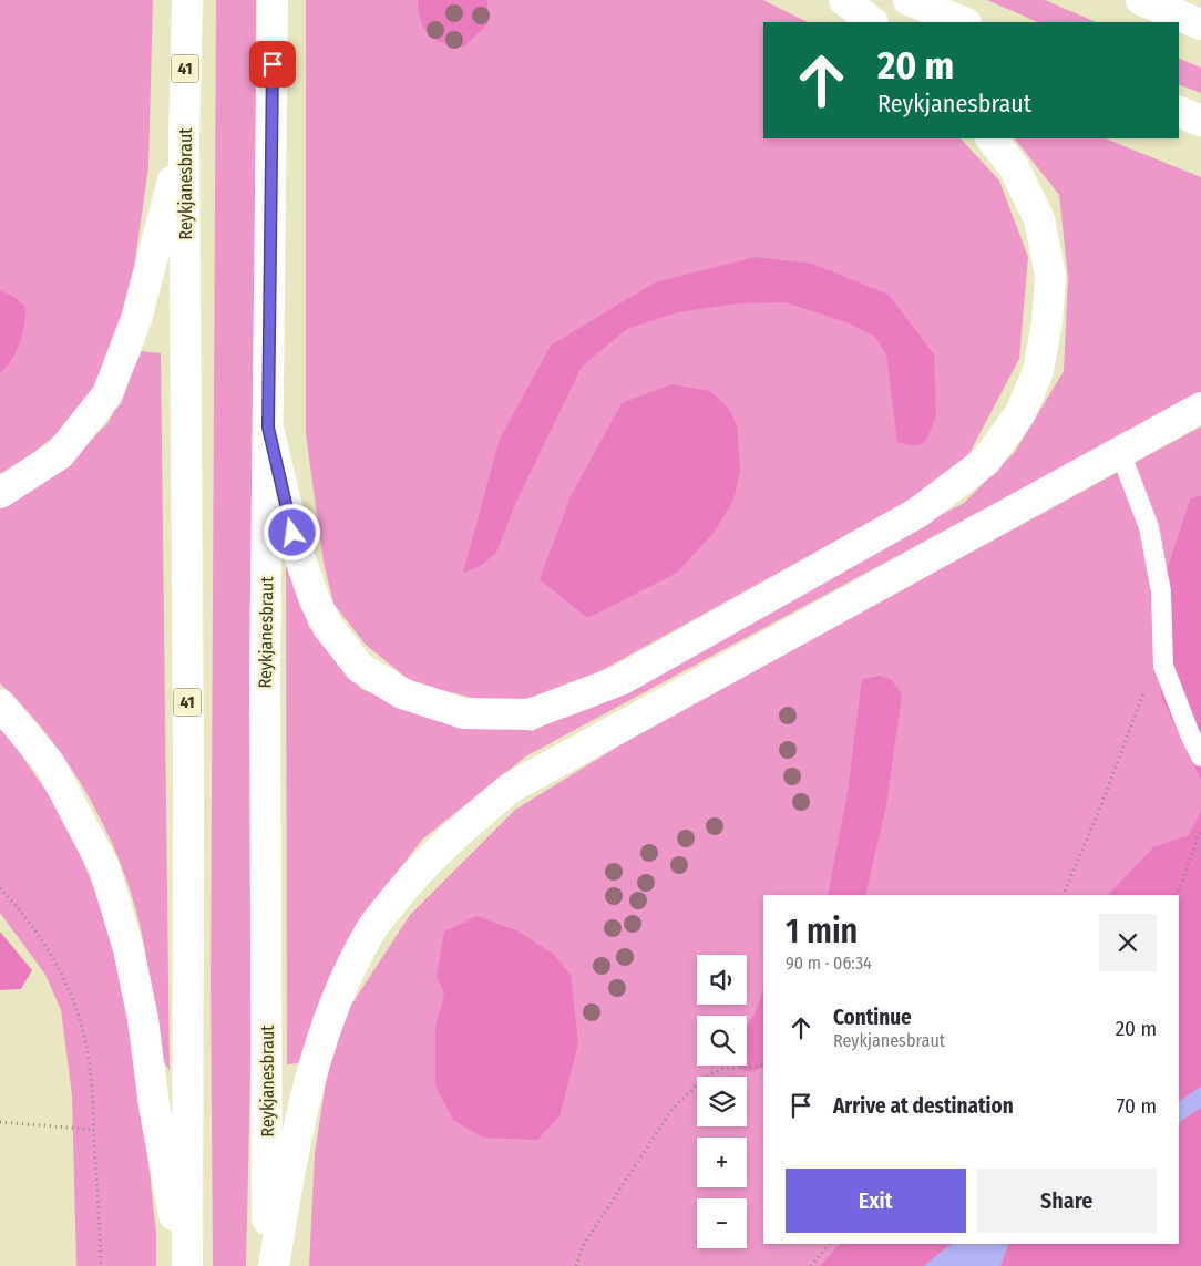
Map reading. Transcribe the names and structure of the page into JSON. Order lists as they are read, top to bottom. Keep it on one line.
{"streets":{"highway":["41","Reykjanesbraut"]},"page":{"turn":["20 m","Reykjanesbraut"],"heading":["1 min","90 m · 06:34"],"map_buttons":["+","−"],"list":[{"name":"Continue","note":"Reykjanesbraut","value":"20 m"},{"name":"Arrive at destination","value":"70 m"}],"buttons":["Exit","Share"]}}
